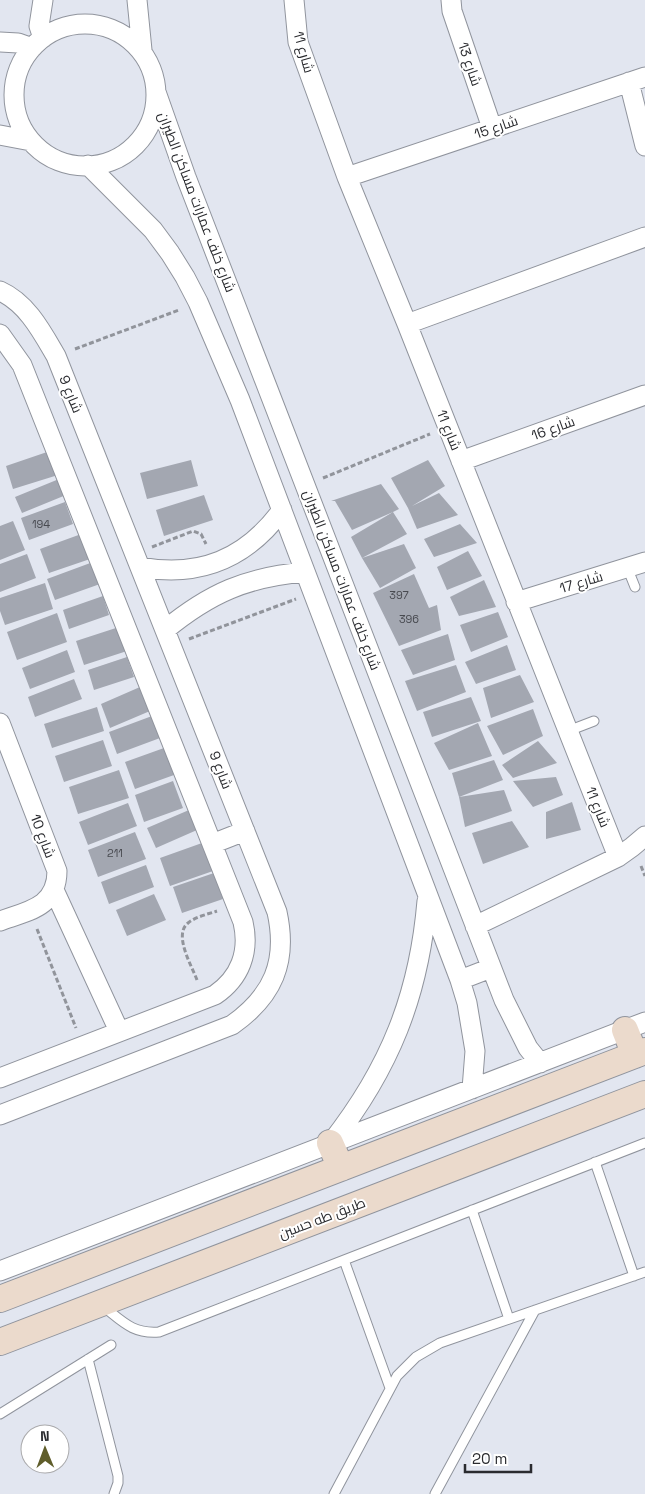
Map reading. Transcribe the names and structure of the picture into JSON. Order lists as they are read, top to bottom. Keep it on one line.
{"streets":{"main road":["طريق طه حسين"],"street":["شارع 11","شارع 13","شارع 15","شارع خلف عمارات مساكن الطيران","شارع 9","شارع 16","شارع 17","شارع 10"]},"crossings":[["شارع 11","شارع 15"],["شارع 11","شارع 16"],["شارع 11","شارع 17"],["شارع 13","شارع 15"]],"house_numbers":["194","397","396","211"],"scale_bar":"20 m","north":"top"}
